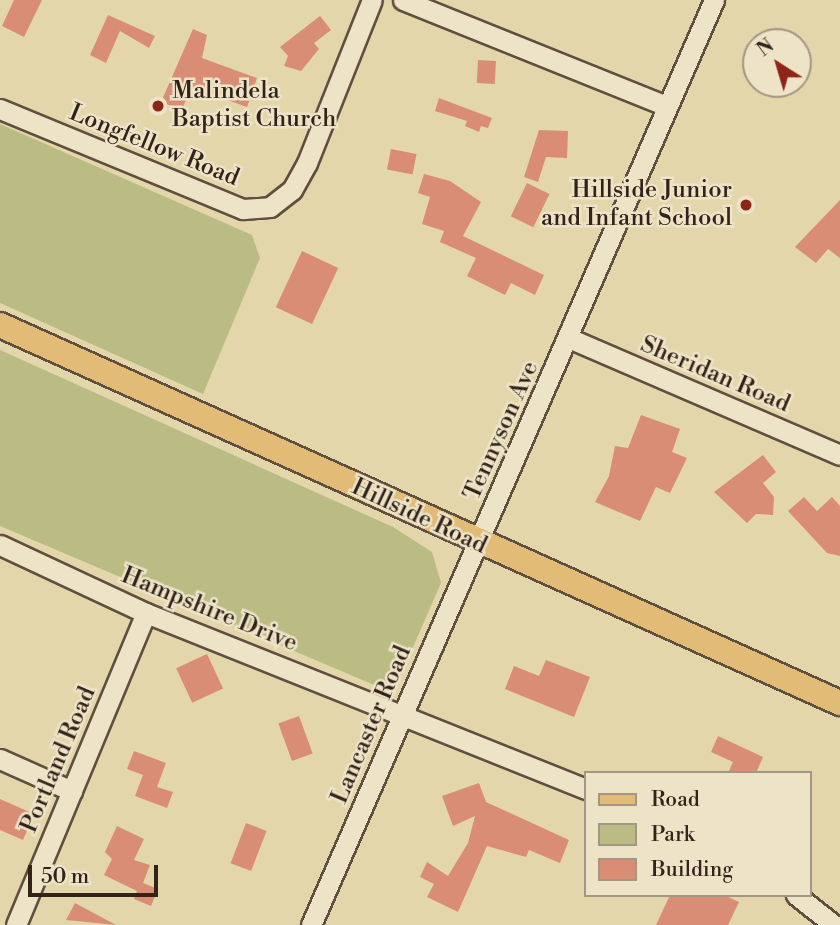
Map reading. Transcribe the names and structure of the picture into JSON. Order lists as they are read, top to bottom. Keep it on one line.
{"streets":{"main road":["Hillside Road"],"street":["Longfellow Road","Sheridan Road","Tennyson Ave","Hampshire Drive","Lancaster Road","Portland Road"]},"crossings":[["Sheridan Road","Tennyson Ave"],["Tennyson Ave","Hillside Road"],["Tennyson Ave","Lancaster Road"],["Hillside Road","Lancaster Road"],["Hampshire Drive","Lancaster Road"],["Hampshire Drive","Portland Road"]],"places":["Malindela Baptist Church","Hillside Junior and Infant School"],"legend":["Road","Park","Building"],"scale_bar":"50 m","north":"top left"}
